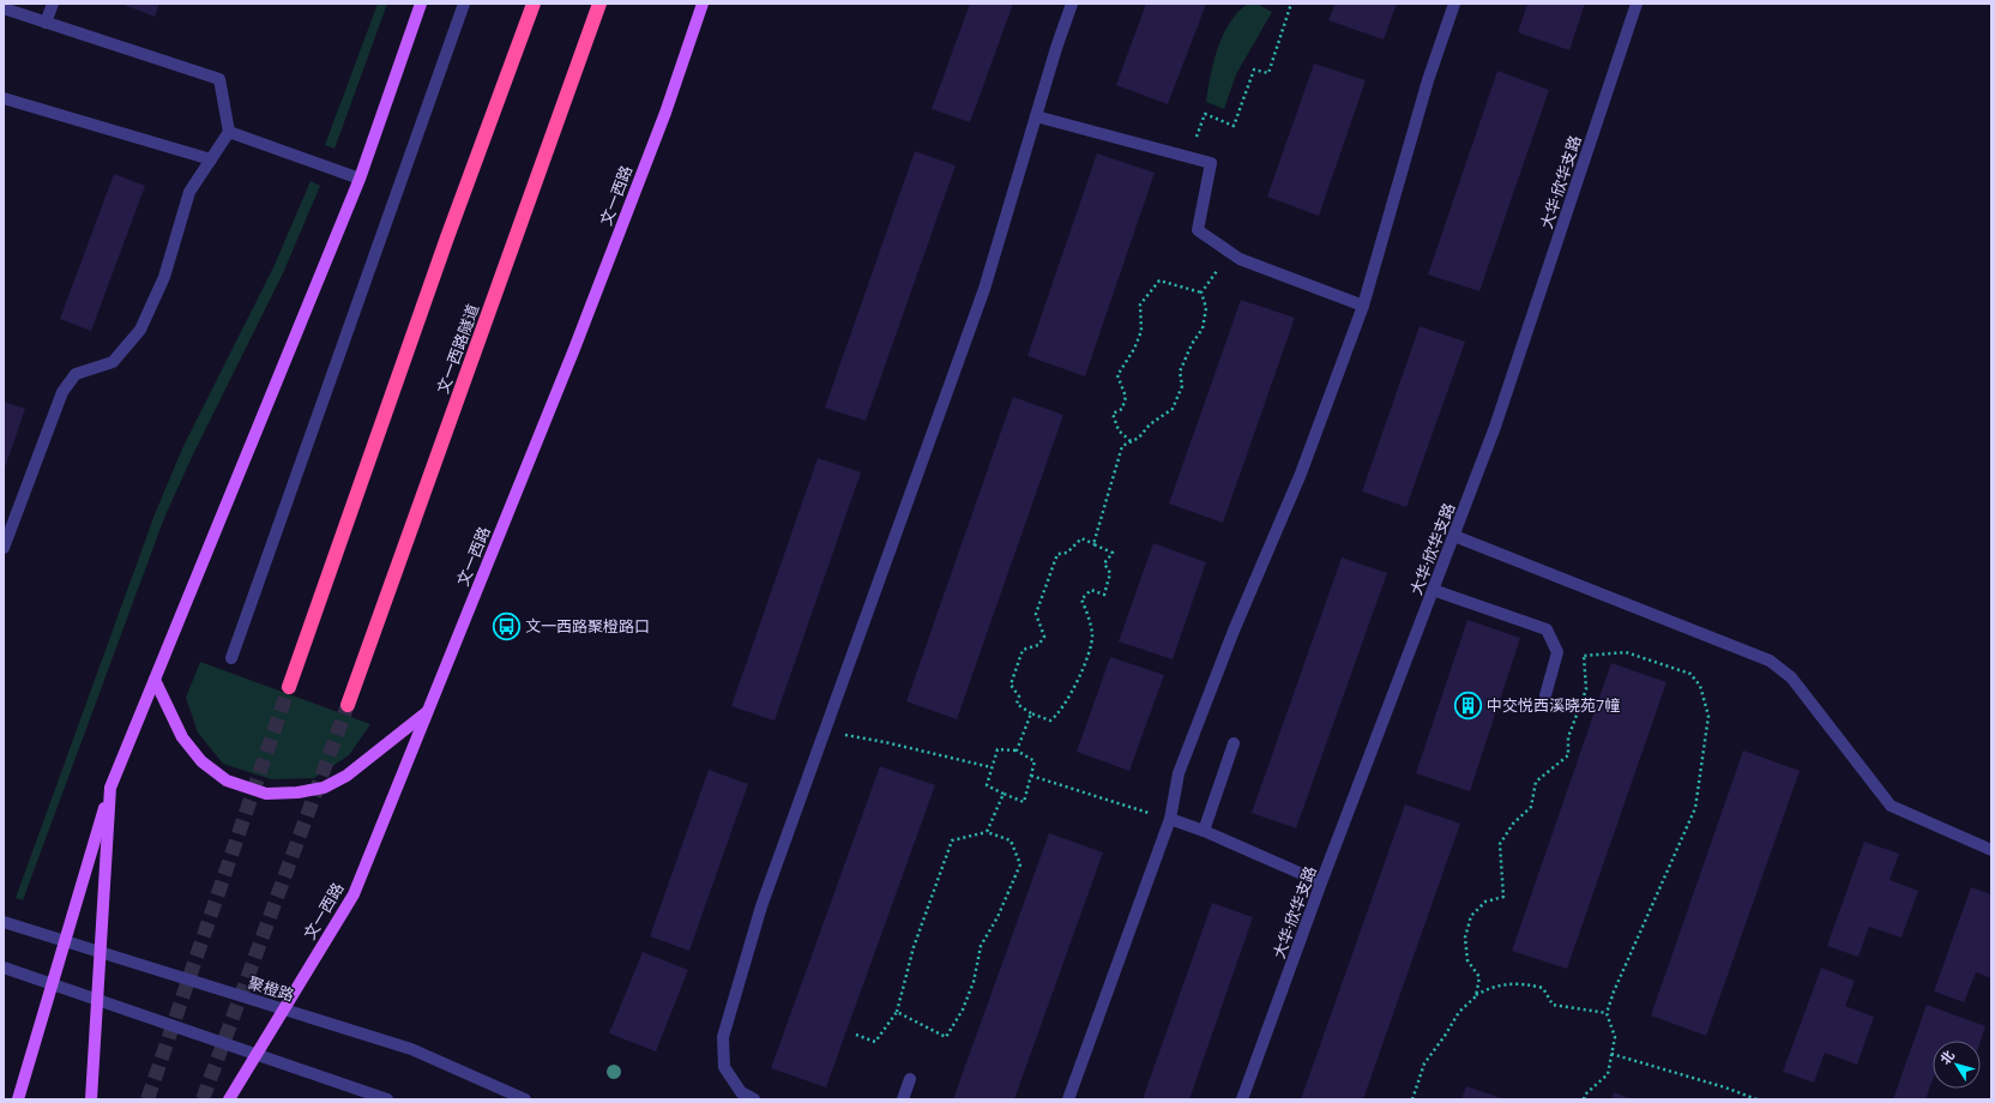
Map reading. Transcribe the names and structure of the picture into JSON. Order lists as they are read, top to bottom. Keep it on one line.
{"streets":{"highway":["文一西路隧道"],"main road":["文一西路"],"street":["大华·欣华支路","聚橙路"]},"crossings":[["文一西路","聚橙路"]],"places":{"bus stop":["文一西路聚橙路口"],"building":["中交悦西溪晓苑7幢"]},"north":"top left"}
